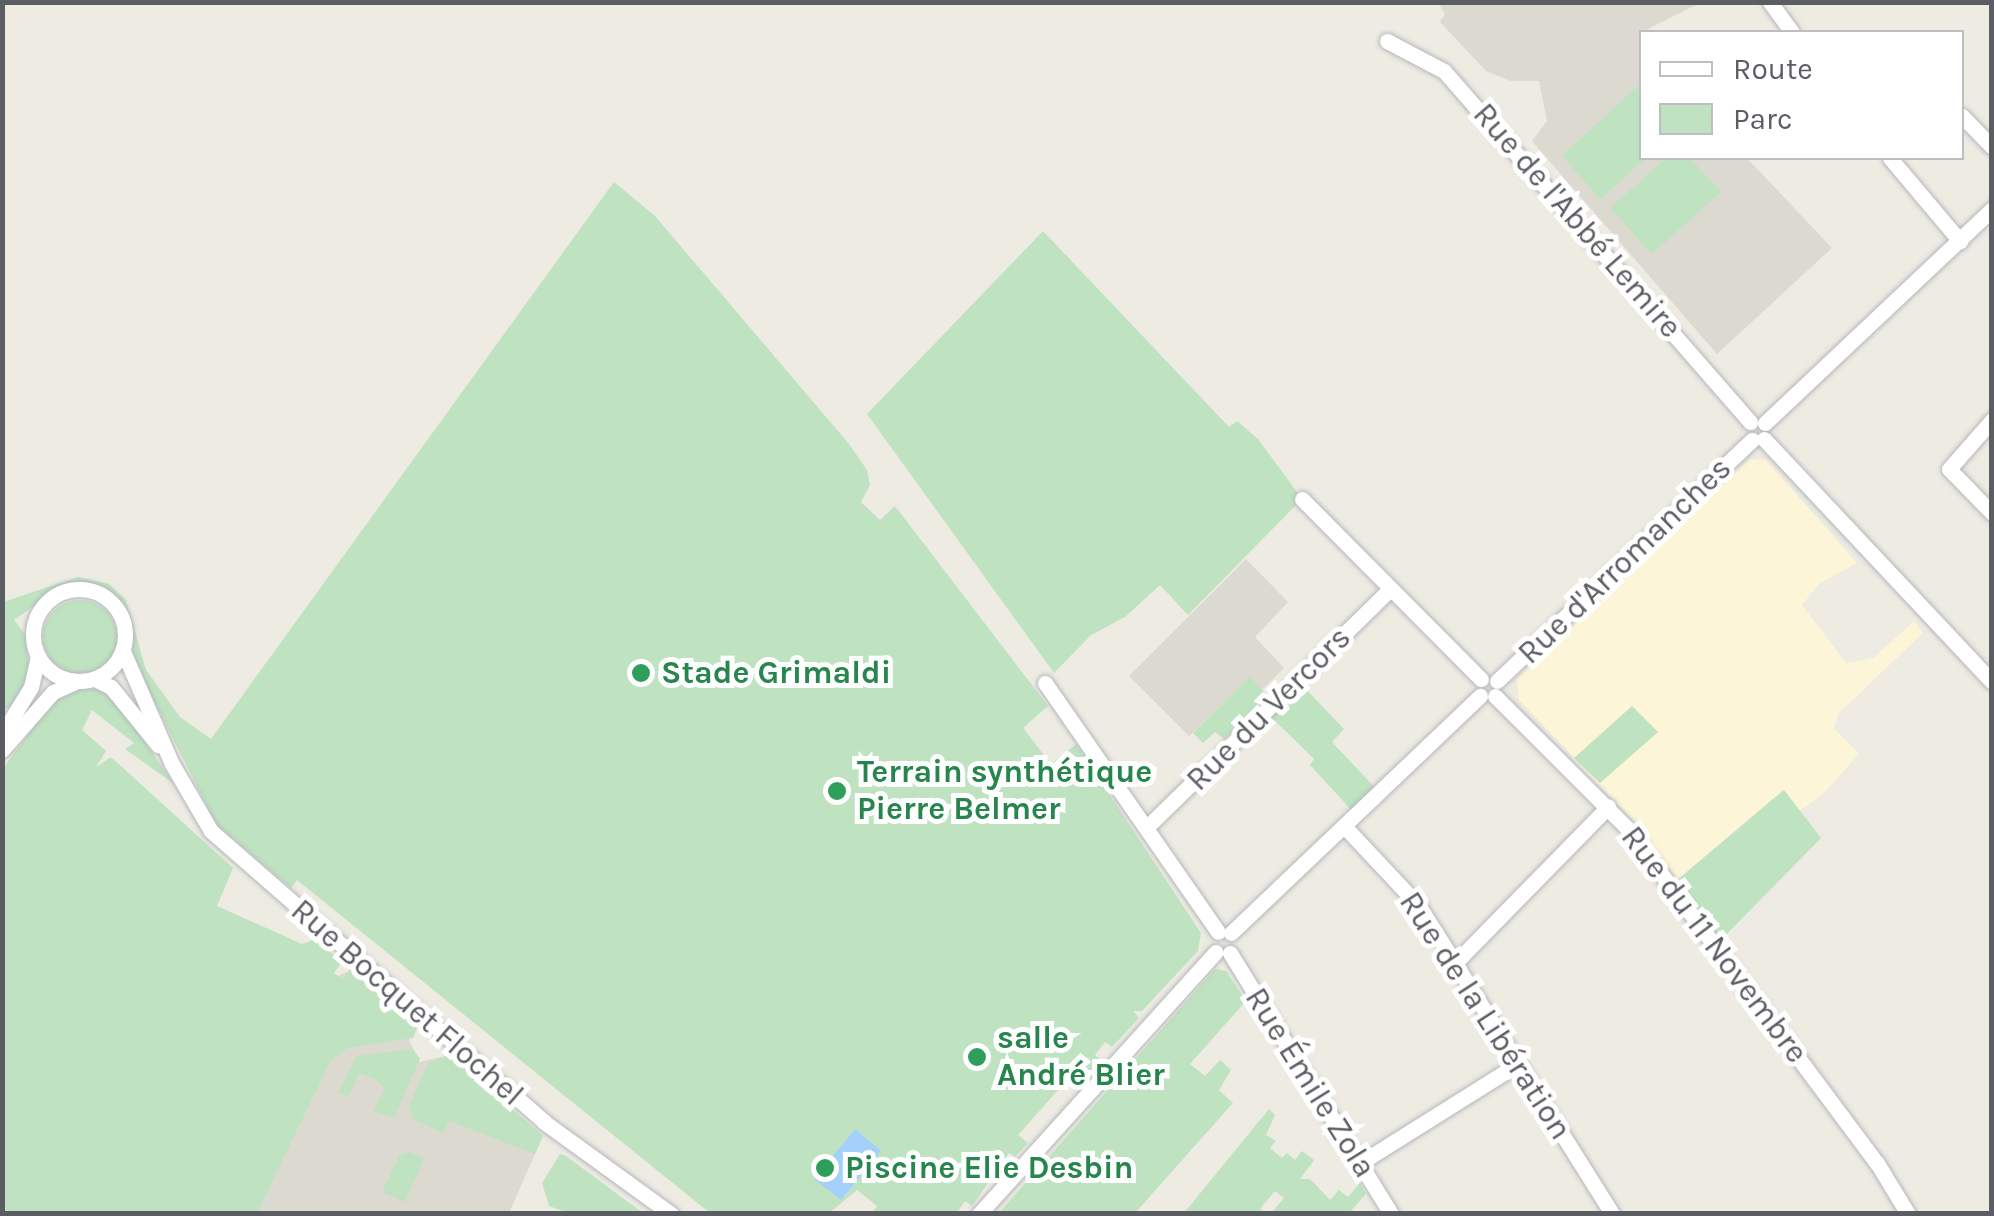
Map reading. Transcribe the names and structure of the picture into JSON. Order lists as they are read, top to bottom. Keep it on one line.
{"streets":{"street":["Rue de l'Abbé Lemire","Rue d'Arromanches","Rue du Vercors","Rue du 11 Novembre","Rue Bocquet Flochel","Rue de la Libération","Rue Émile Zola"]},"crossings":[["Rue de l'Abbé Lemire","Rue d'Arromanches"],["Rue d'Arromanches","Rue du 11 Novembre"],["Rue d'Arromanches","Rue de la Libération"],["Rue du Vercors","Rue du 11 Novembre"]],"places":["Stade Grimaldi","Terrain synthétique Pierre Belmer","salle André Blier","Piscine Elie Desbin"],"legend":["Route","Parc"]}
